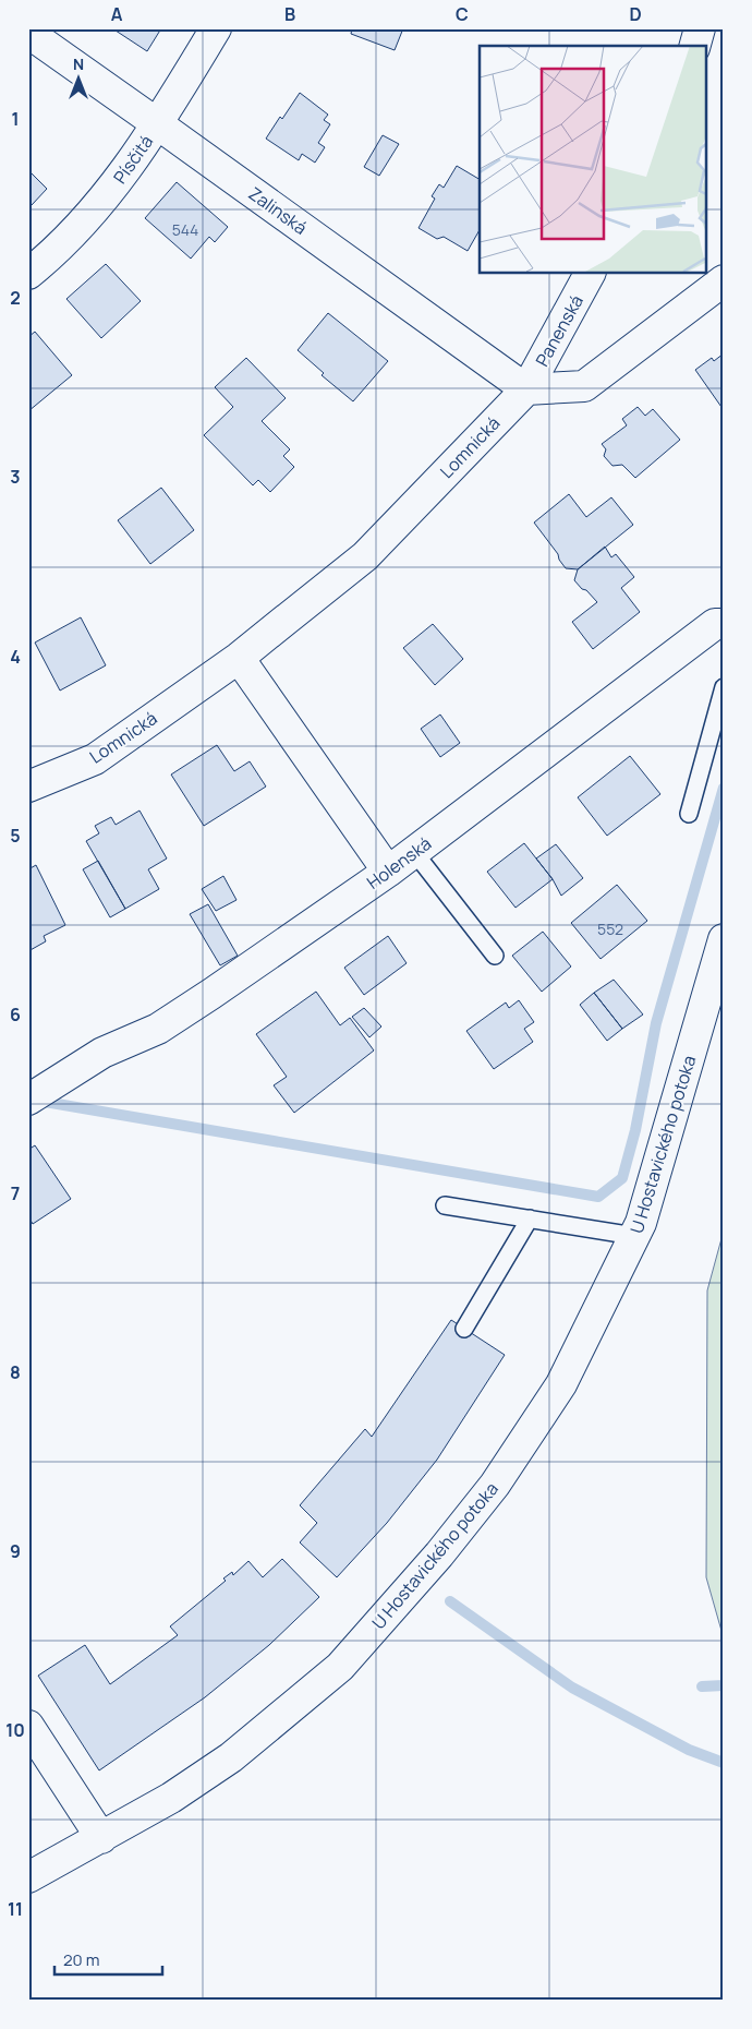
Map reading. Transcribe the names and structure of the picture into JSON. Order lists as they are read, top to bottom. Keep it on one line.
{"streets":{"street":["Písčitá","Zalinská","Panenská","Lomnická","Holenská","U Hostavického potoka"]},"crossings":[["Písčitá","Zalinská"],["Zalinská","Panenská"],["Zalinská","Lomnická"],["Panenská","Lomnická"]],"house_numbers":["544","552"],"scale_bar":"20 m","north":"top","grid":{"columns":["A","B","C","D"],"rows":["1","2","3","4","5","6","7","8","9","10","11"]}}
